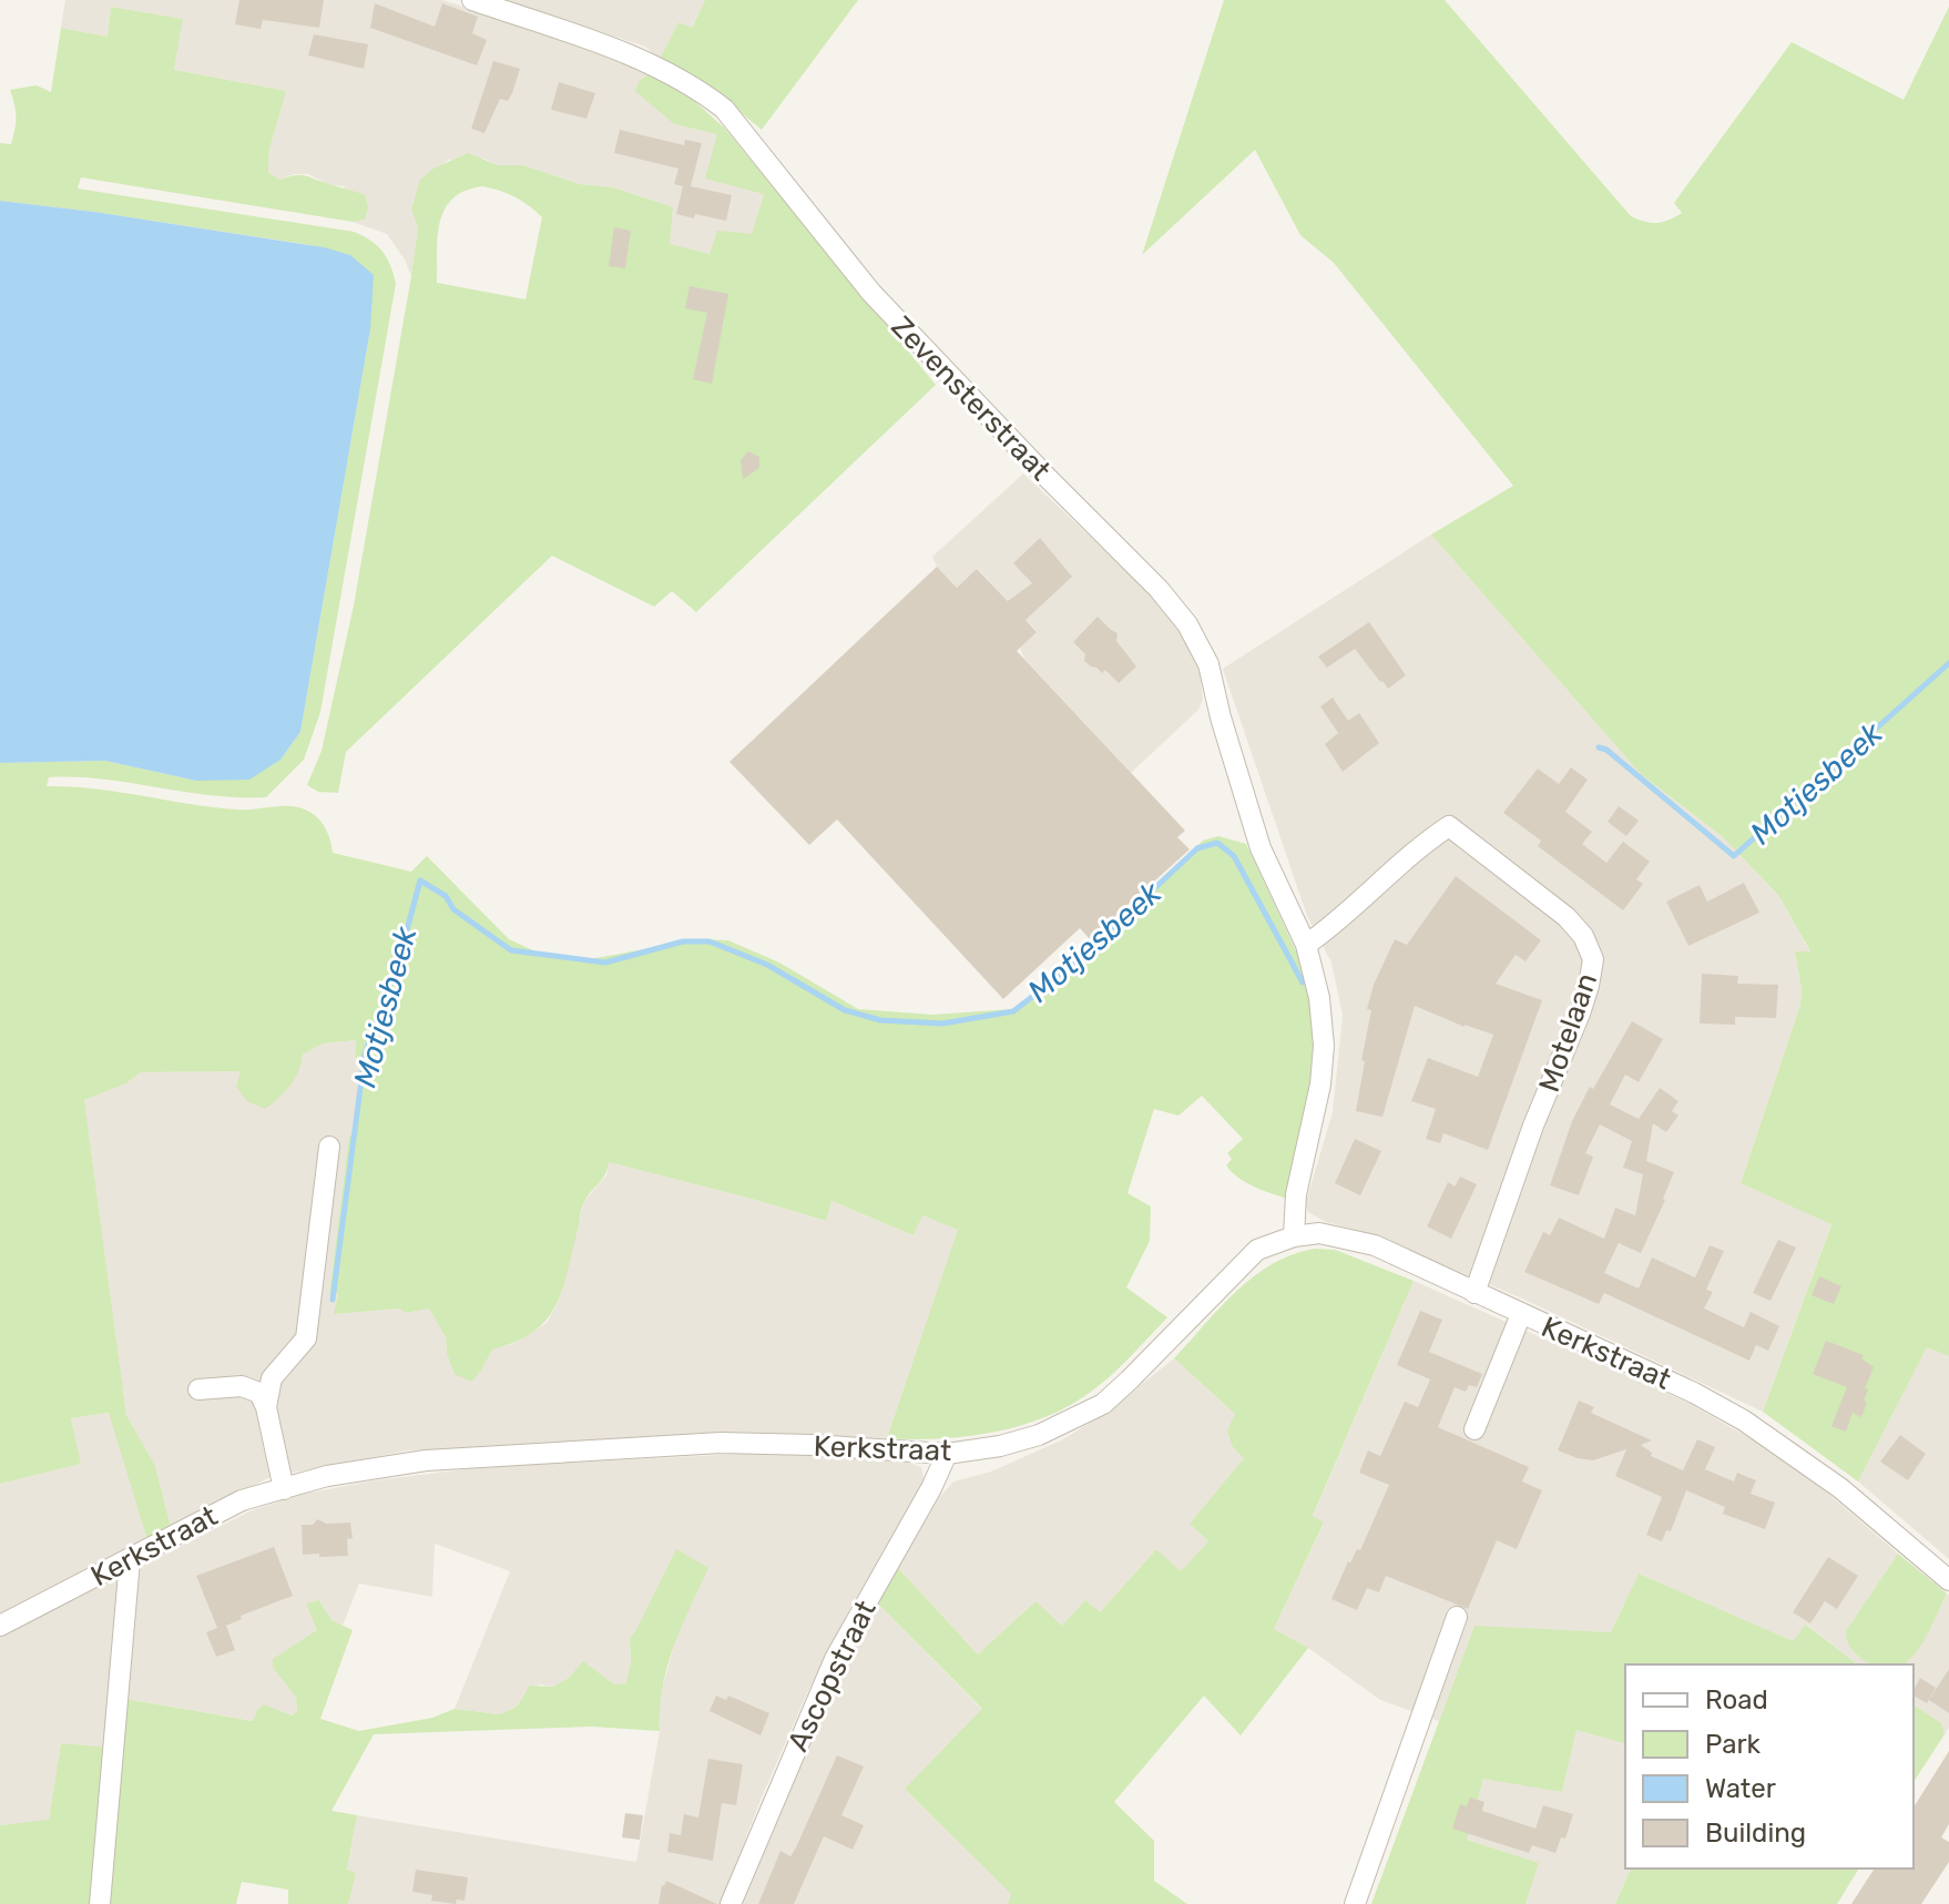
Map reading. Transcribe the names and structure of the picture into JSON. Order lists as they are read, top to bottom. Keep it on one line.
{"streets":{"street":["Zevensterstraat","Motelaan","Kerkstraat","Ascopstraat"]},"crossings":[["Zevensterstraat","Motelaan"],["Zevensterstraat","Kerkstraat"],["Motelaan","Kerkstraat"],["Kerkstraat","Ascopstraat"]],"water":["Motjesbeek"],"legend":["Road","Park","Water","Building"]}
